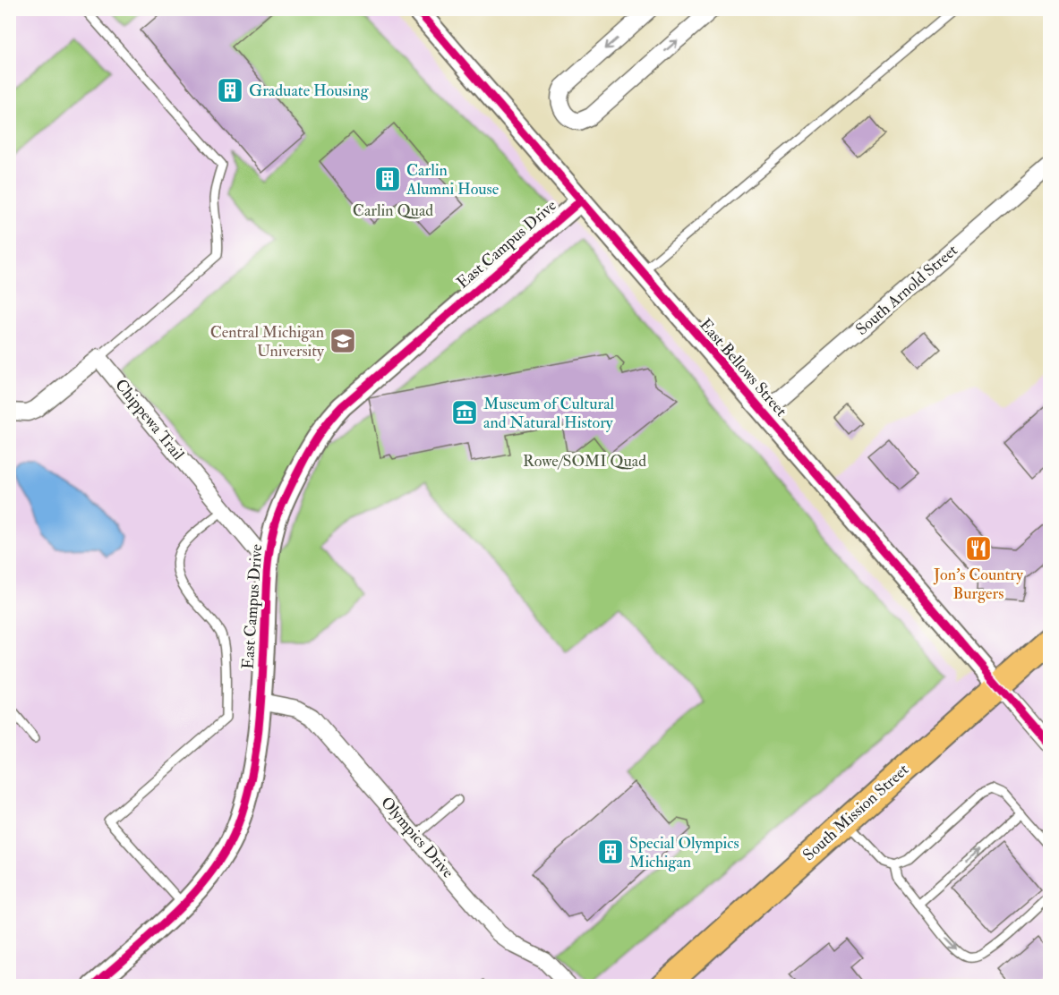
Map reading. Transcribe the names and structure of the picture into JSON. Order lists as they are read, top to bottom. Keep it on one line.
{"streets":{"main road":["South Mission Street"],"street":["East Campus Drive","South Arnold Street","East Bellows Street","Chippewa Trail","Olympics Drive"]},"crossings":[["East Campus Drive","East Bellows Street"],["East Campus Drive","Chippewa Trail"],["East Campus Drive","Olympics Drive"],["South Arnold Street","East Bellows Street"],["East Bellows Street","South Mission Street"]],"parks":["Carlin Quad","Rowe/SOMI Quad"],"places":{"building":["Graduate Housing","Carlin Alumni House","Special Olympics Michigan"],"school or university":["Central Michigan University"],"museum":["Museum of Cultural and Natural History"],"restaurant":["Jon's Country Burgers"]}}
